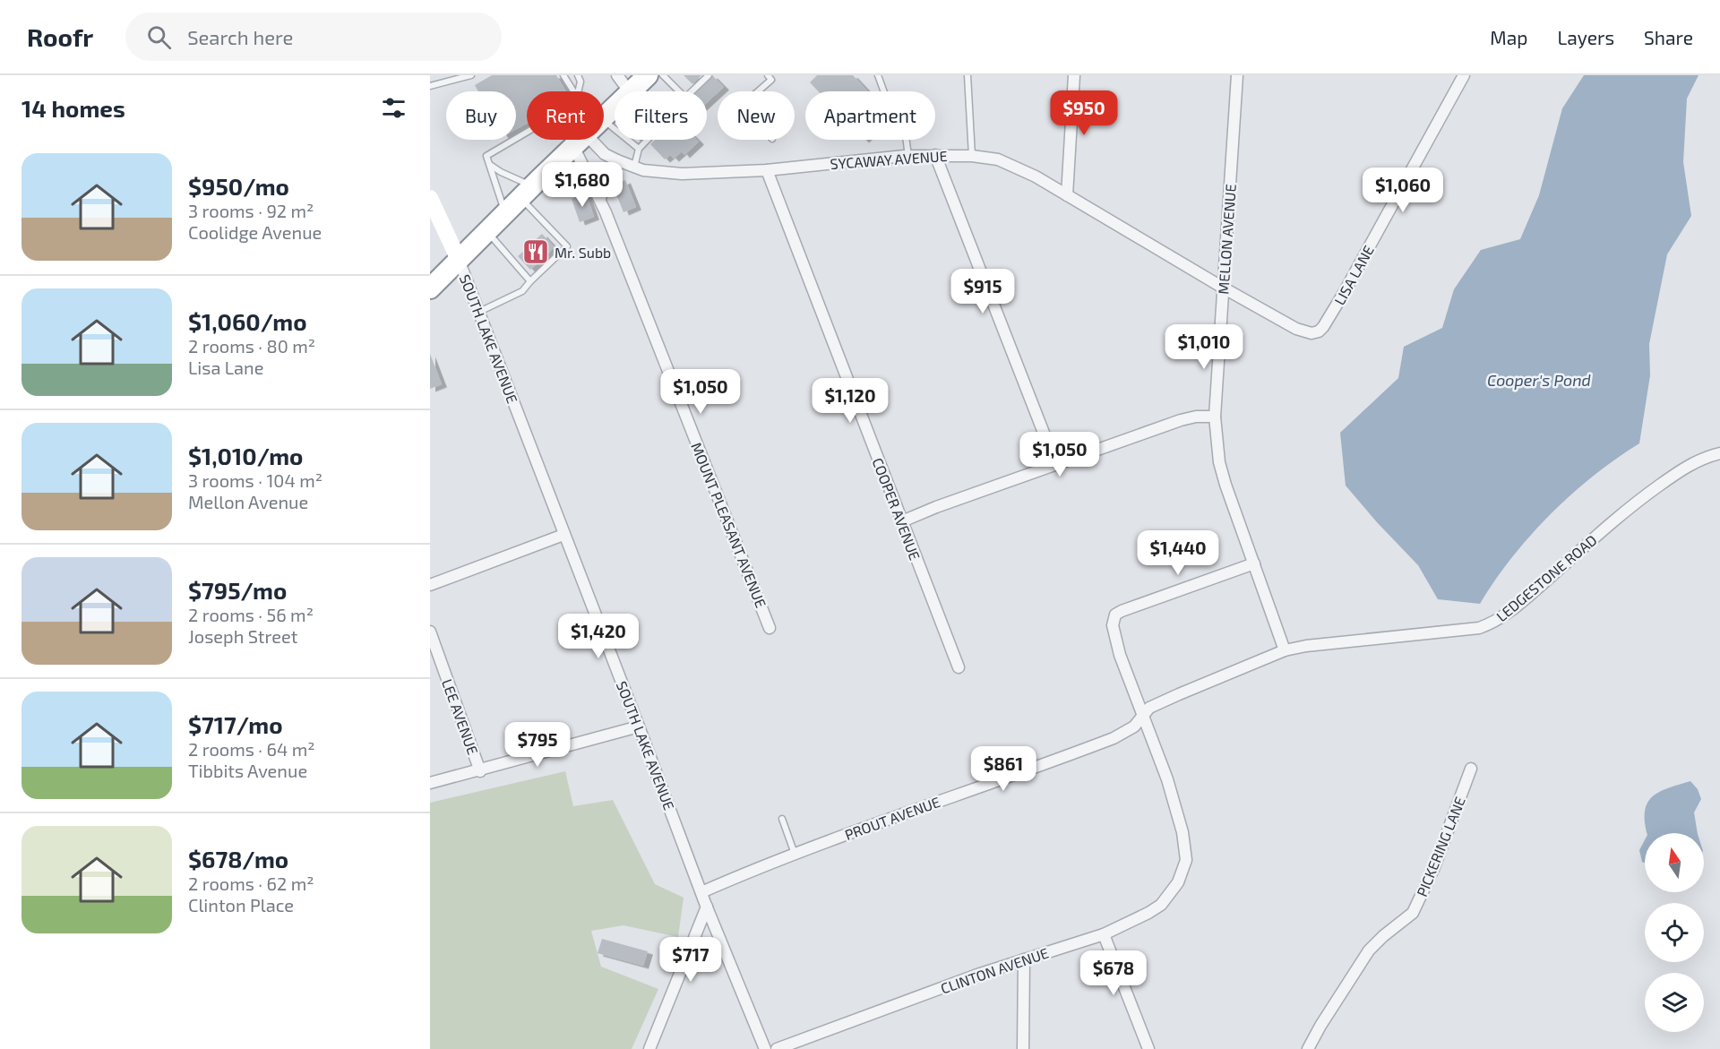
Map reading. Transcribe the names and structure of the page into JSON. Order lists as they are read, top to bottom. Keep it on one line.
{"streets":{"street":["SYCAWAY AVENUE","MELLON AVENUE","LISA LANE","SOUTH LAKE AVENUE","COOPER AVENUE","MOUNT PLEASANT AVENUE","LEDGESTONE ROAD","LEE AVENUE","PROUT AVENUE","PICKERING LANE","CLINTON AVENUE"]},"crossings":[["SYCAWAY AVENUE","MELLON AVENUE"],["SYCAWAY AVENUE","LISA LANE"],["SYCAWAY AVENUE","COOPER AVENUE"],["SYCAWAY AVENUE","MOUNT PLEASANT AVENUE"],["MELLON AVENUE","LEDGESTONE ROAD"],["MELLON AVENUE","PROUT AVENUE"],["MELLON AVENUE","CLINTON AVENUE"],["SOUTH LAKE AVENUE","PROUT AVENUE"],["LEDGESTONE ROAD","PROUT AVENUE"],["PROUT AVENUE","CLINTON AVENUE"]],"water":["Cooper's Pond"],"places":{"restaurant":["Mr. Subb"]},"north":"top","page":{"header":"Roofr","search":"Search here","nav":["Map","Layers","Share"],"heading":"14 homes","price":["$950","$1,680","$1,060","$915","$1,010","$1,050","$1,120","$1,050","$1,440","$1,420","$795","$861","$717","$678"],"chip":["Buy","Rent","Filters","New","Apartment"],"list":[{"name":"$950/mo","note":"3 rooms · 92 m² · Coolidge Avenue"},{"name":"$1,060/mo","note":"2 rooms · 80 m² · Lisa Lane"},{"name":"$1,010/mo","note":"3 rooms · 104 m² · Mellon Avenue"},{"name":"$795/mo","note":"2 rooms · 56 m² · Joseph Street"},{"name":"$717/mo","note":"2 rooms · 64 m² · Tibbits Avenue"},{"name":"$678/mo","note":"2 rooms · 62 m² · Clinton Place"}]}}
